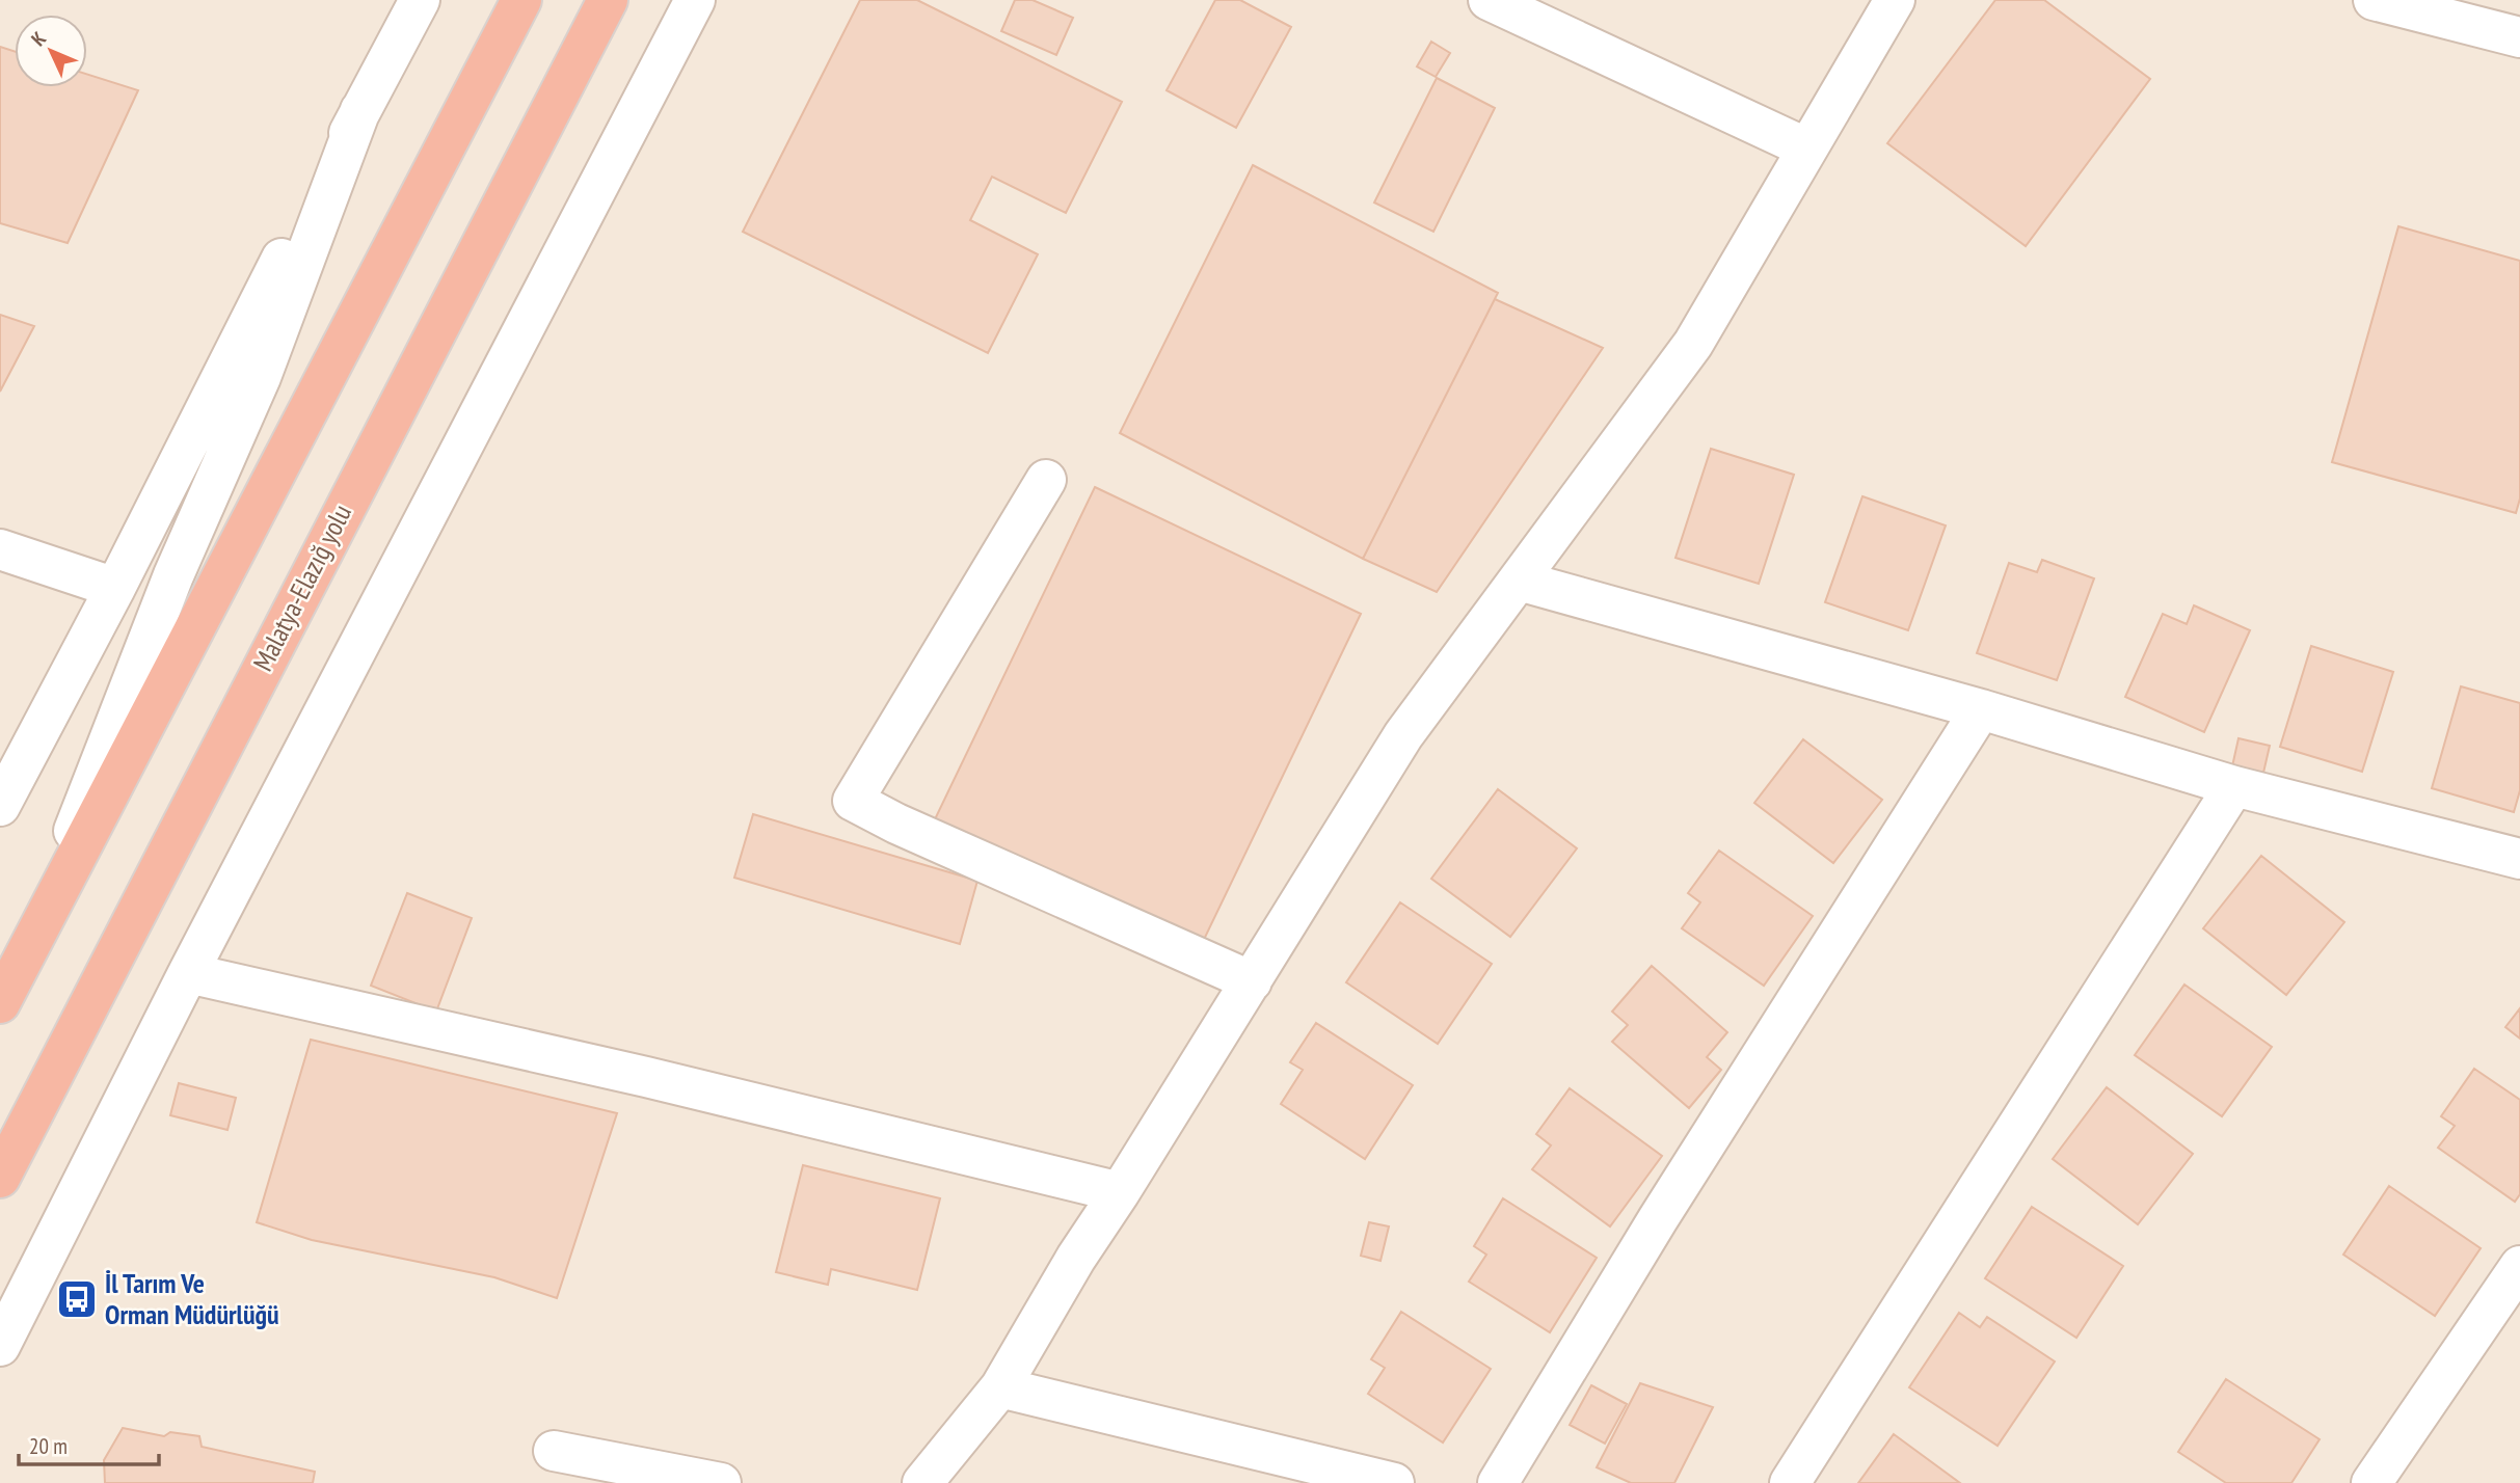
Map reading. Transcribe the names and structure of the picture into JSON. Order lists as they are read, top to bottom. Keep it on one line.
{"streets":{"highway":["Malatya-Elazığ yolu"]},"places":{"bus stop":["İl Tarım Ve Orman Müdürlüğü"]},"scale_bar":"20 m","north":"top left"}
